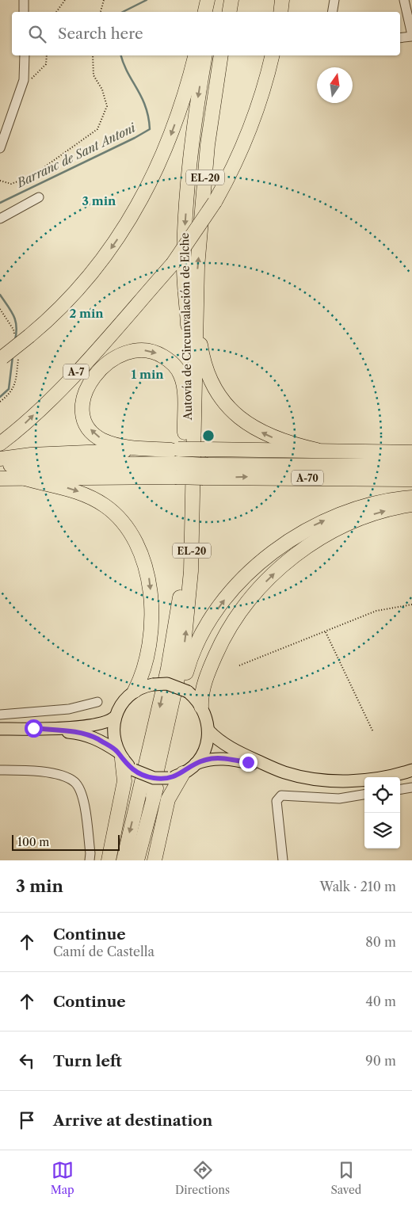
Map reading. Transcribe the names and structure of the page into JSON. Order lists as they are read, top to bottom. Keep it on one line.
{"streets":{"highway":["EL-20","Autovía de Circunvalación de Elche","A-7","A-70"]},"crossings":[["EL-20","Autovía de Circunvalación de Elche"],["EL-20","A-70"],["Autovía de Circunvalación de Elche","A-70"]],"water":["Barranc de Sant Antoni"],"scale_bar":"100 m","north":"top","page":{"search":"Search here","scale":"100 m","heading":["3 min","Walk · 210 m"],"list":[["Continue","Camí de Castella","80 m"],["Continue","40 m"],["Turn left","90 m"],"Arrive at destination"],"nav":["Map","Directions","Saved"]},"rings":["3 min","2 min","1 min"]}
